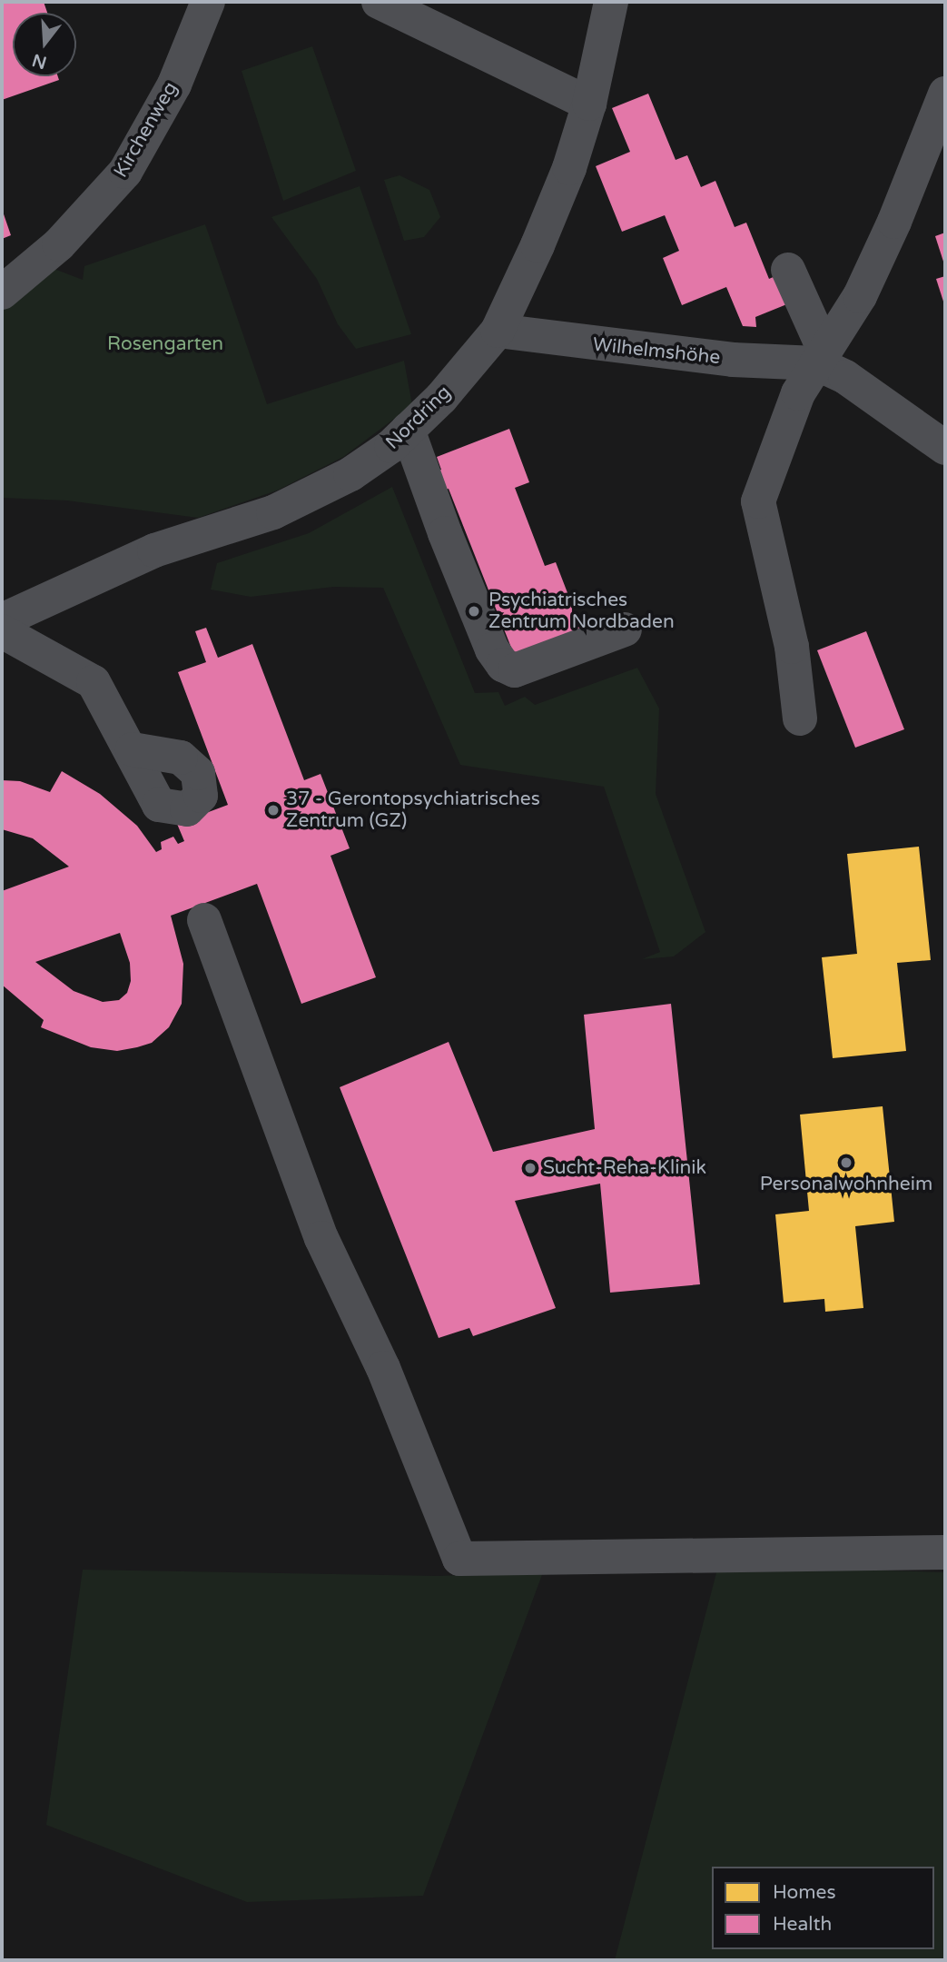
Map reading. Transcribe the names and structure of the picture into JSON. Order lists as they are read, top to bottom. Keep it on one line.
{"streets":{"lane":["Kirchenweg","Wilhelmshöhe","Nordring"]},"crossings":[["Wilhelmshöhe","Nordring"]],"parks":["Rosengarten"],"places":["Psychiatrisches Zentrum Nordbaden","37 - Gerontopsychiatrisches Zentrum (GZ)","Personalwohnheim","Sucht-Reha-Klinik"],"legend":["Homes","Health"],"north":"bottom"}
